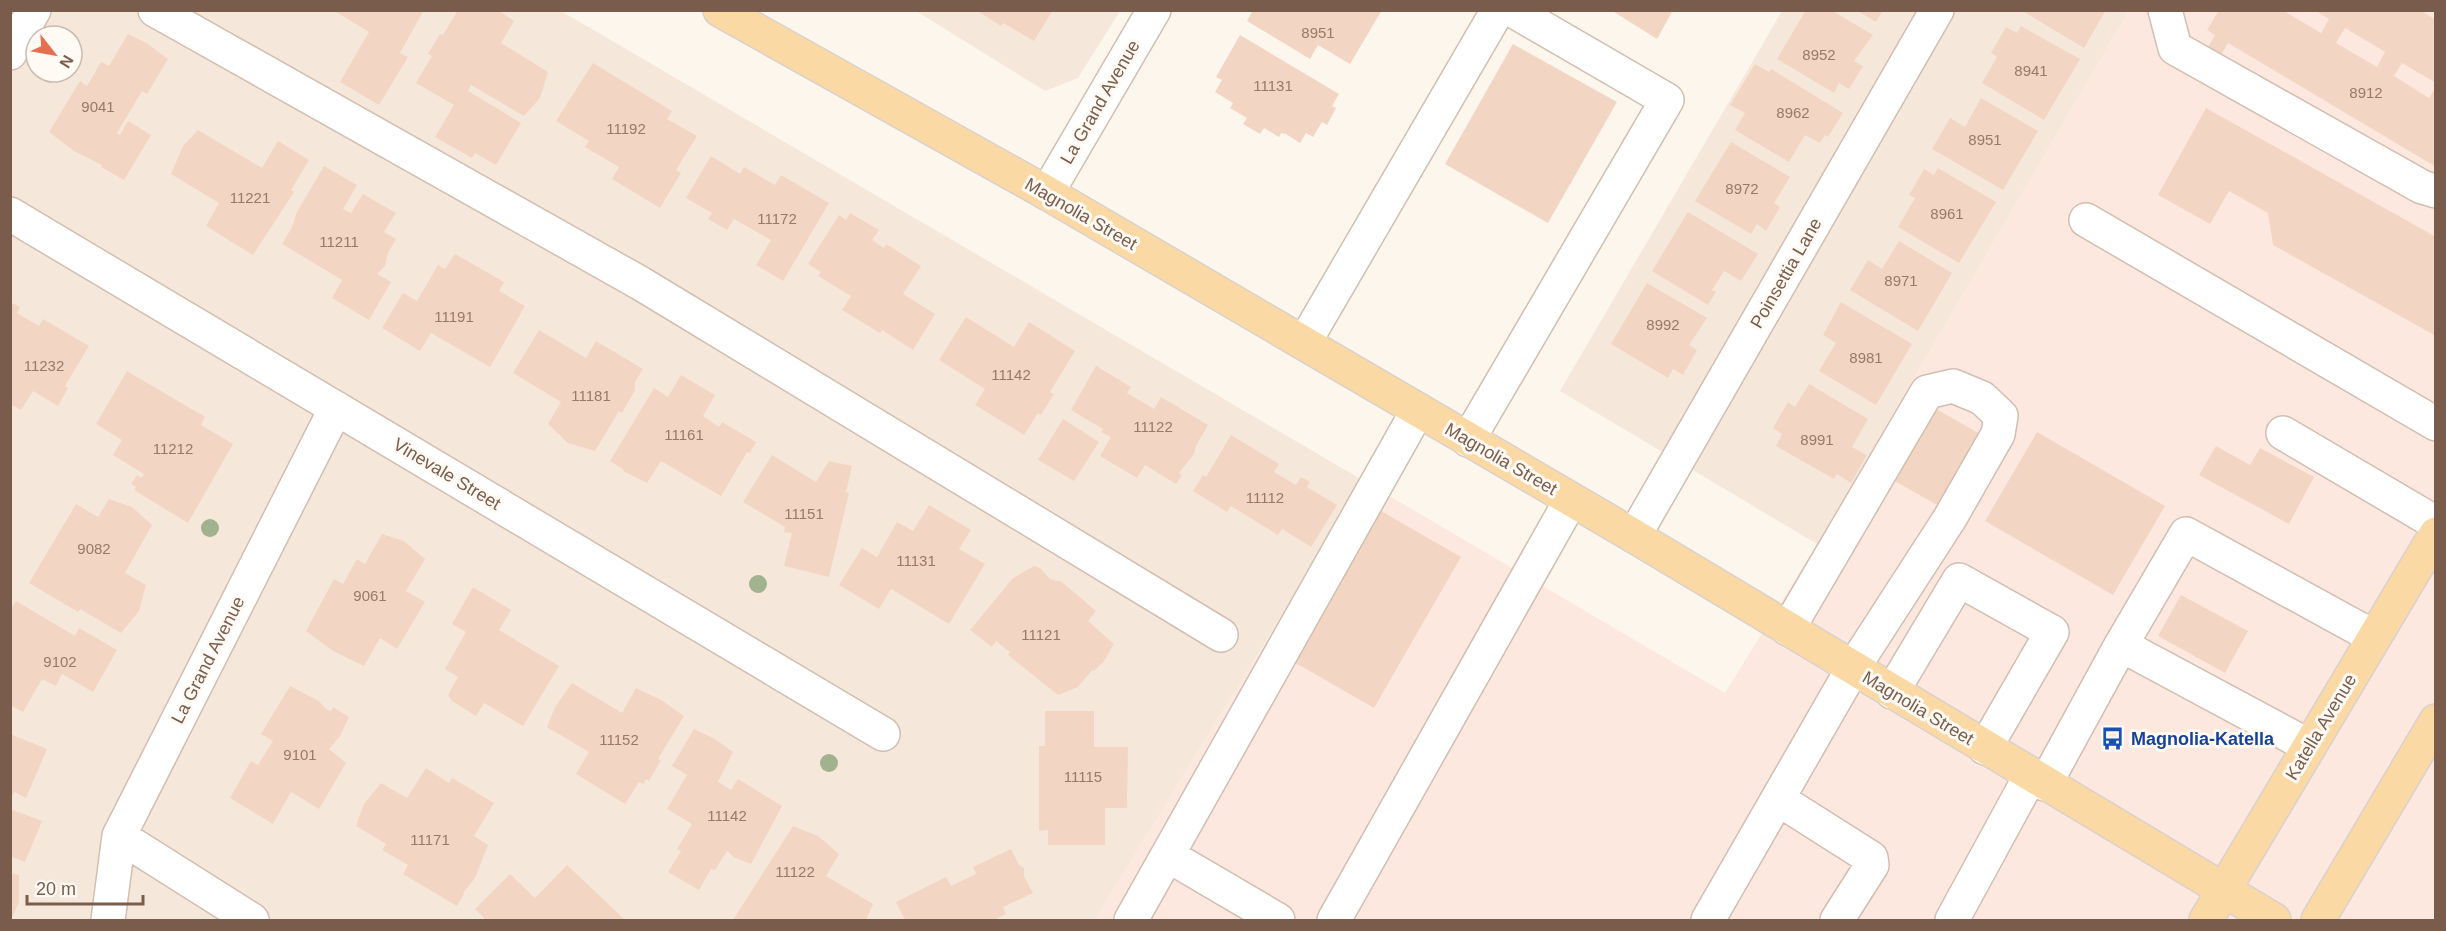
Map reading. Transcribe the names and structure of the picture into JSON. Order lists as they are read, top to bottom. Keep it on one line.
{"streets":{"main road":["Magnolia Street","Katella Avenue"],"street":["La Grand Avenue","Poinsettia Lane","Vinevale Street"]},"crossings":[["La Grand Avenue","Magnolia Street"],["La Grand Avenue","Vinevale Street"],["Magnolia Street","Poinsettia Lane"],["Magnolia Street","Katella Avenue"]],"places":{"bus stop":["Magnolia-Katella"]},"house_numbers":["8951","8952","8941","11131","8912","9041","8962","11192","8951","8972","11221","8961","11172","11211","8971","11191","8992","8981","11232","11142","11181","11122","11161","8991","11212","11112","11151","9082","11131","9061","11121","9102","11152","9101","11115","11142","11171","11122"],"scale_bar":"20 m","north":"bottom right"}
